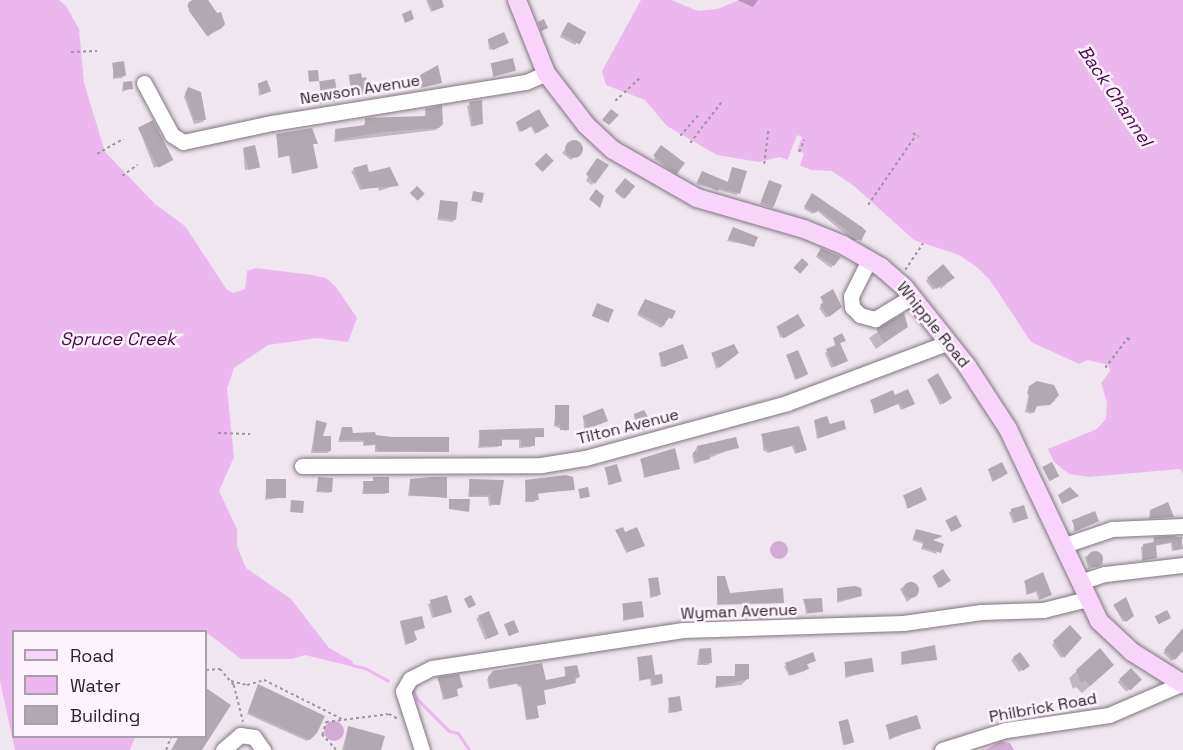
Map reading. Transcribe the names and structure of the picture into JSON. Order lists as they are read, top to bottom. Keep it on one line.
{"streets":{"main road":["Whipple Road"],"street":["Newson Avenue","Tilton Avenue","Wyman Avenue","Philbrick Road"]},"crossings":[["Newson Avenue","Whipple Road"],["Whipple Road","Tilton Avenue"],["Whipple Road","Wyman Avenue"],["Whipple Road","Philbrick Road"]],"water":["Back Channel","Spruce Creek"],"legend":["Road","Water","Building"]}
